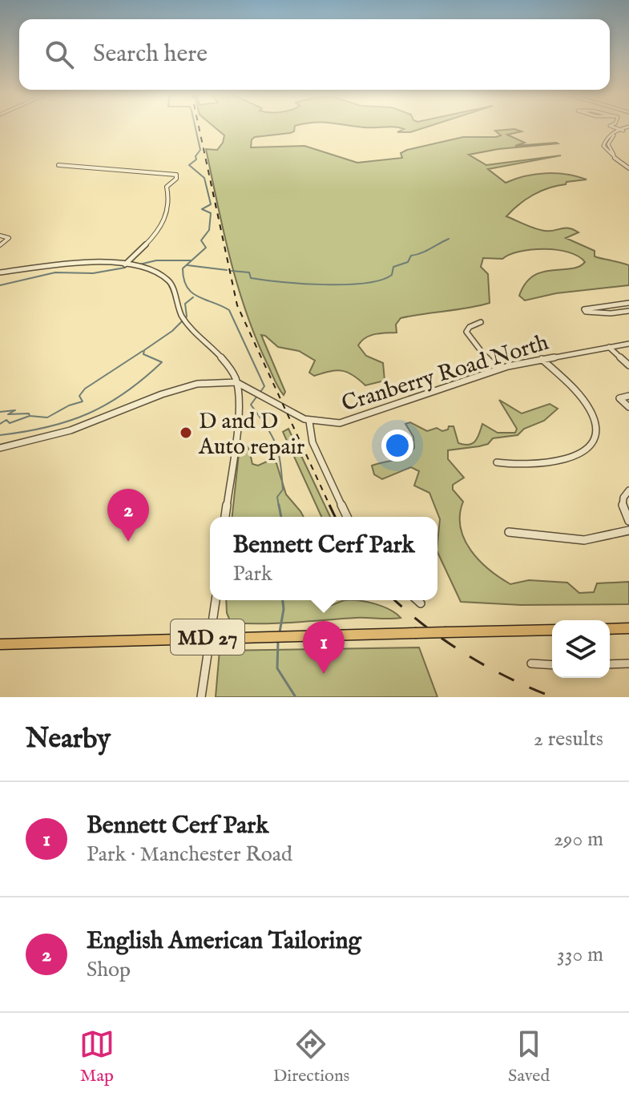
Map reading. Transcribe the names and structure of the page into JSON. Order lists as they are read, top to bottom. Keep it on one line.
{"streets":{"main road":["MD 27"],"street":["Cranberry Road North"]},"places":["D and D Auto repair"],"page":{"search":"Search here","pins":["2","1"],"popup":["Bennett Cerf Park","Park"],"heading":["Nearby","2 results"],"list":[{"mark":"1","name":"Bennett Cerf Park","note":"Park · Manchester Road","value":"290 m"},{"mark":"2","name":"English American Tailoring","note":"Shop","value":"330 m"}],"nav":["Map","Directions","Saved"]}}
